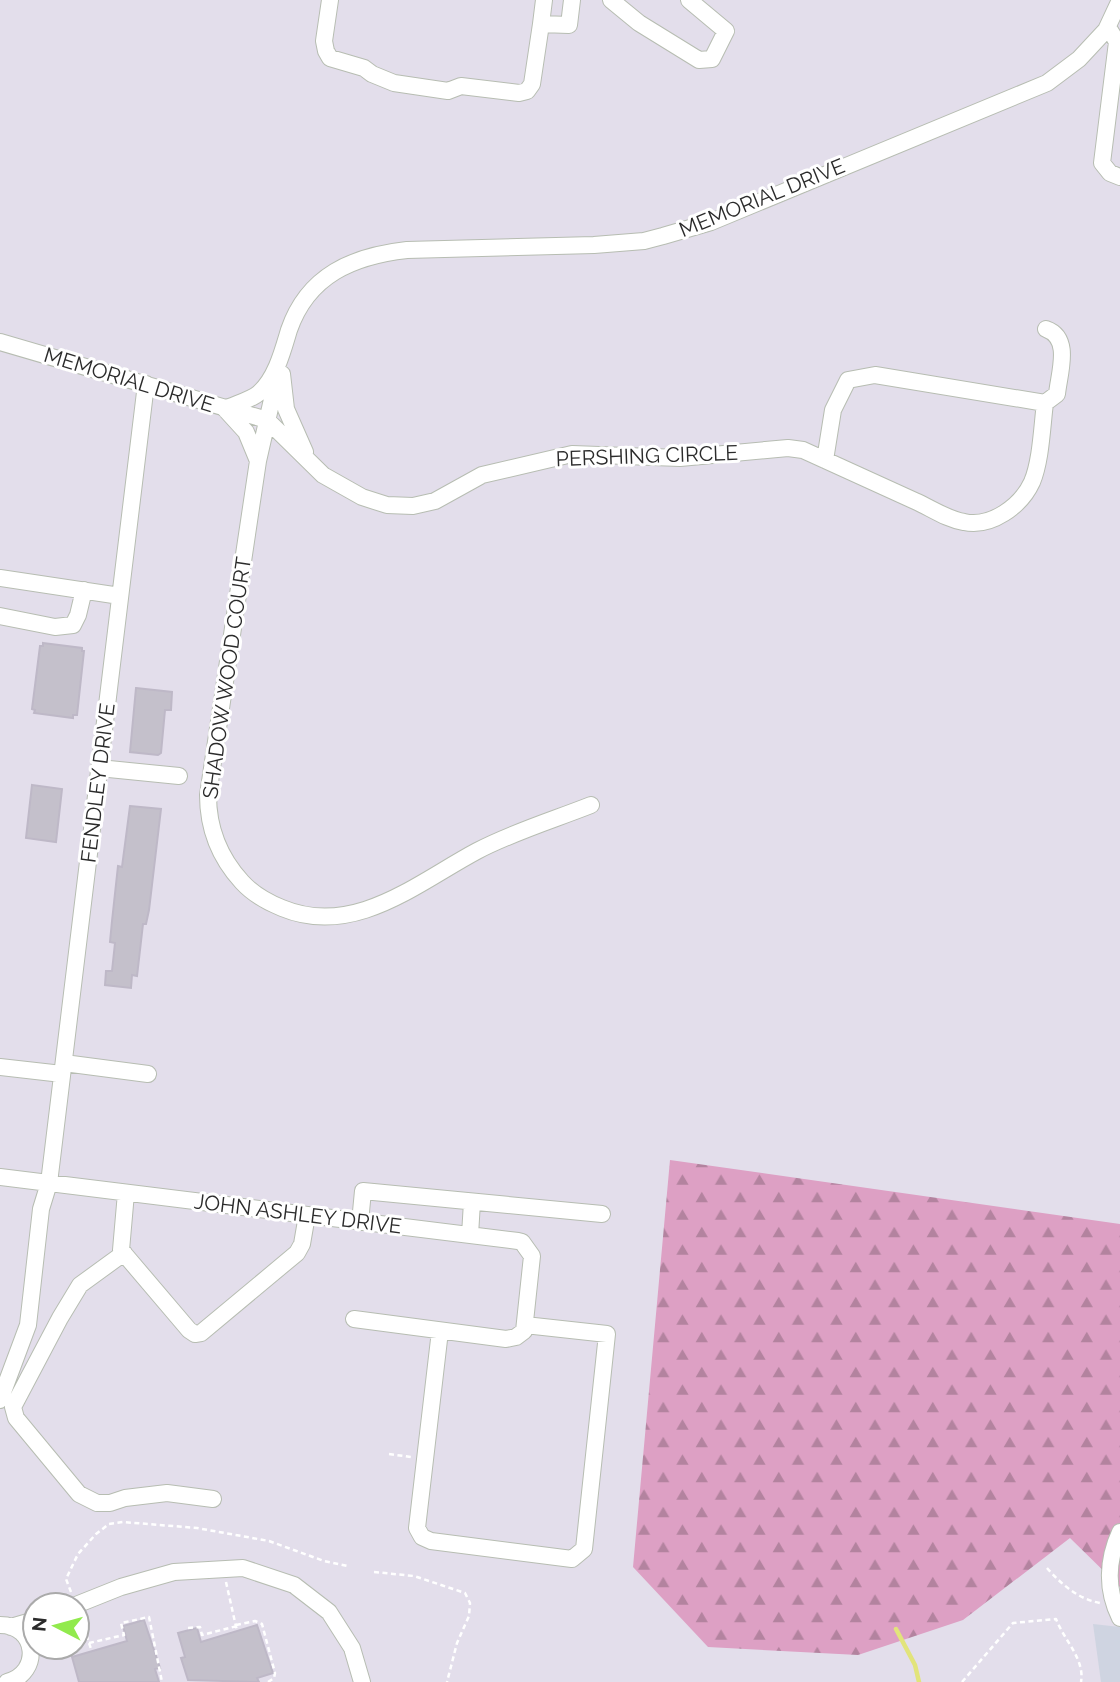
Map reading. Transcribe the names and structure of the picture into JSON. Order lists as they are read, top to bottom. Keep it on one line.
{"streets":{"street":["MEMORIAL DRIVE","PERSHING CIRCLE","SHADOW WOOD COURT","FENDLEY DRIVE","JOHN ASHLEY DRIVE"]},"crossings":[["MEMORIAL DRIVE","PERSHING CIRCLE"],["MEMORIAL DRIVE","FENDLEY DRIVE"],["PERSHING CIRCLE","SHADOW WOOD COURT"],["FENDLEY DRIVE","JOHN ASHLEY DRIVE"]],"north":"left"}
